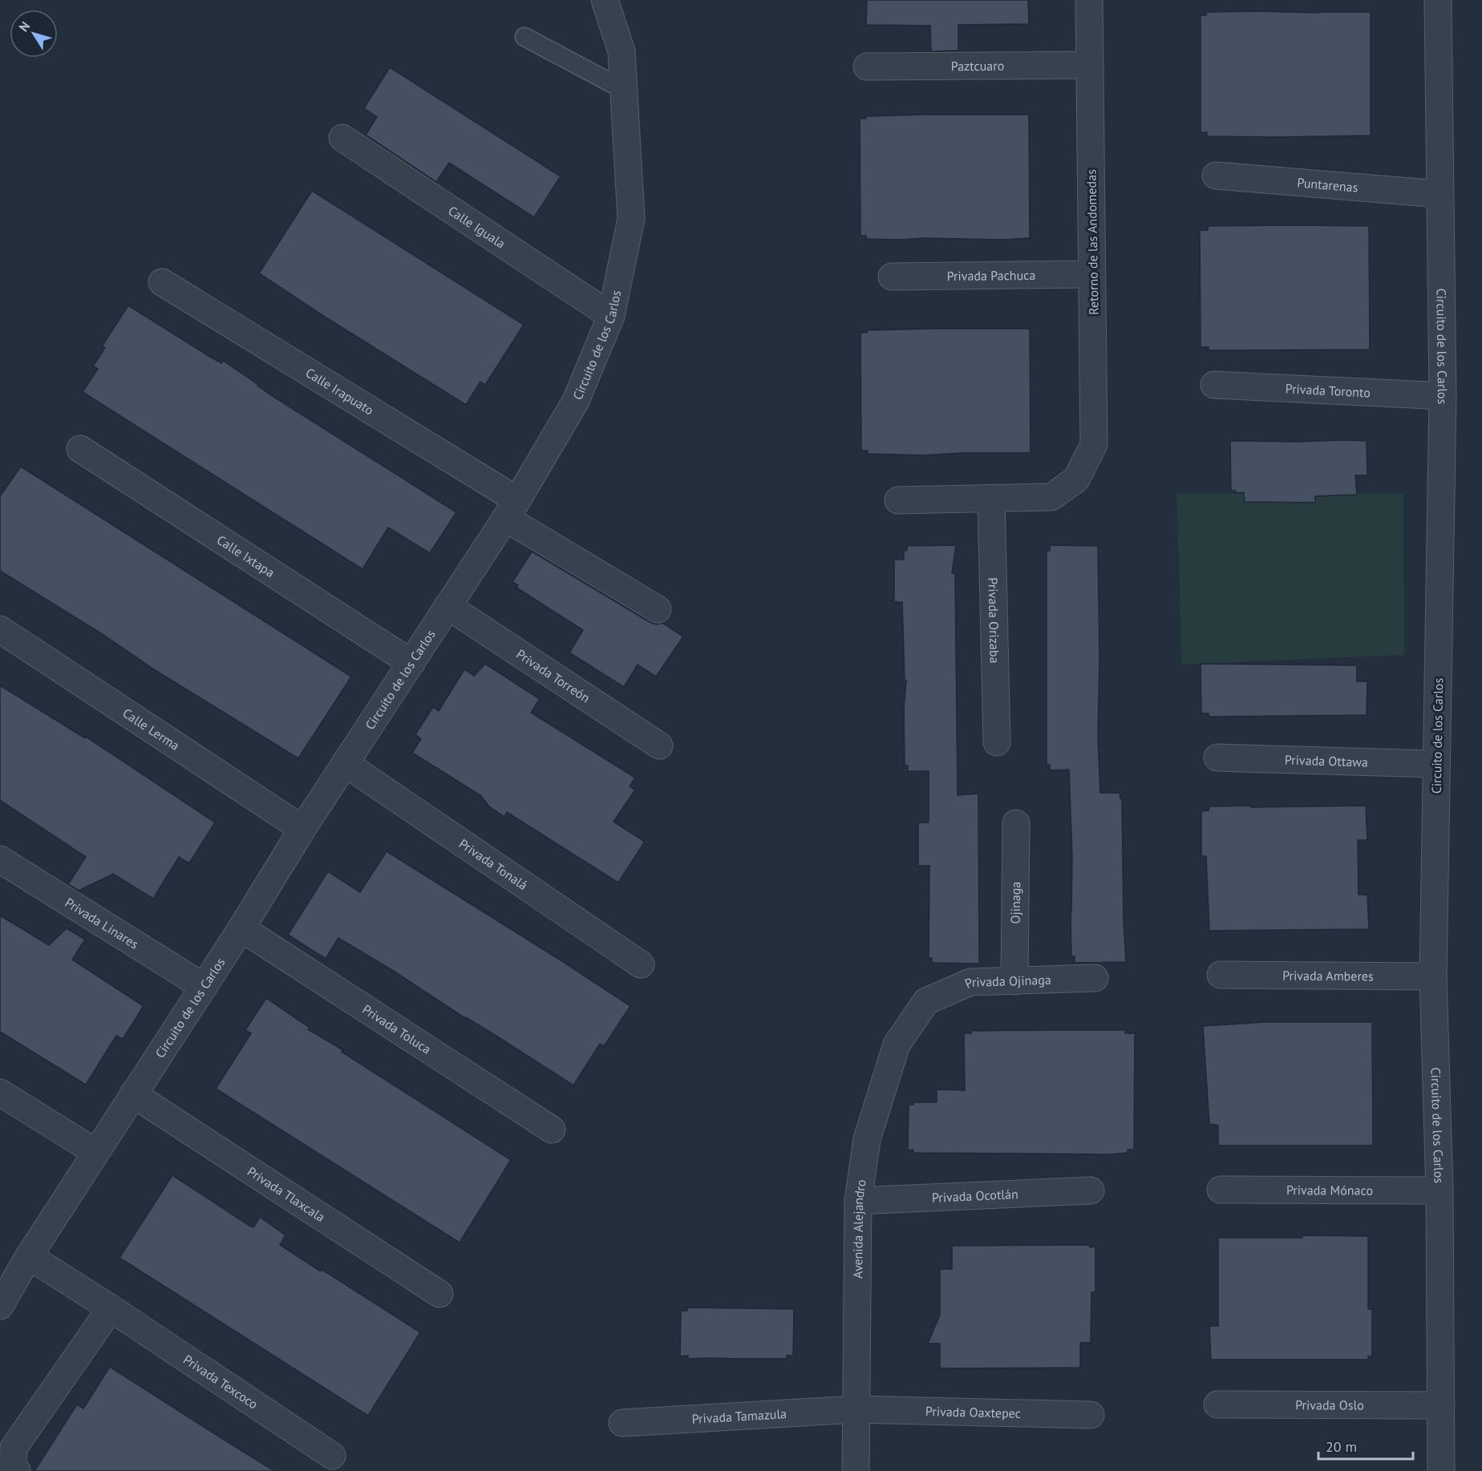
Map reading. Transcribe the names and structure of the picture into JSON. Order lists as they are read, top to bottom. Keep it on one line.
{"streets":{"street":["Paztcuaro","Puntarenas","Calle Iguala","Retorno de las Andomedas","Privada Pachuca","Circuito de los Carlos","Privada Toronto","Calle Irapuato","Calle Ixtapa","Privada Orizaba","Privada Torreón","Calle Lerma","Privada Ottawa","Privada Tonalá","Ojinaga","Privada Linares","Privada Amberes","Privada Ojinaga","Privada Toluca","Privada Mónaco","Privada Tlaxcala","Privada Ocotlán","Avenida Alejandro","Privada Texcoco","Privada Oslo","Privada Oaxtepec","Privada Tamazula"]},"crossings":[["Paztcuaro","Retorno de las Andomedas"],["Puntarenas","Circuito de los Carlos"],["Calle Iguala","Circuito de los Carlos"],["Retorno de las Andomedas","Privada Pachuca"],["Retorno de las Andomedas","Privada Orizaba"],["Circuito de los Carlos","Privada Toronto"],["Circuito de los Carlos","Calle Irapuato"],["Circuito de los Carlos","Calle Ixtapa"],["Circuito de los Carlos","Privada Torreón"],["Circuito de los Carlos","Calle Lerma"],["Circuito de los Carlos","Privada Ottawa"],["Circuito de los Carlos","Privada Tonalá"],["Circuito de los Carlos","Privada Linares"],["Circuito de los Carlos","Privada Amberes"],["Circuito de los Carlos","Privada Toluca"],["Circuito de los Carlos","Privada Mónaco"],["Circuito de los Carlos","Privada Tlaxcala"],["Circuito de los Carlos","Privada Texcoco"],["Circuito de los Carlos","Privada Oslo"],["Ojinaga","Privada Ojinaga"],["Privada Ojinaga","Avenida Alejandro"],["Privada Ocotlán","Avenida Alejandro"],["Avenida Alejandro","Privada Oaxtepec"],["Avenida Alejandro","Privada Tamazula"],["Privada Oaxtepec","Privada Tamazula"]],"scale_bar":"20 m","north":"top left"}
